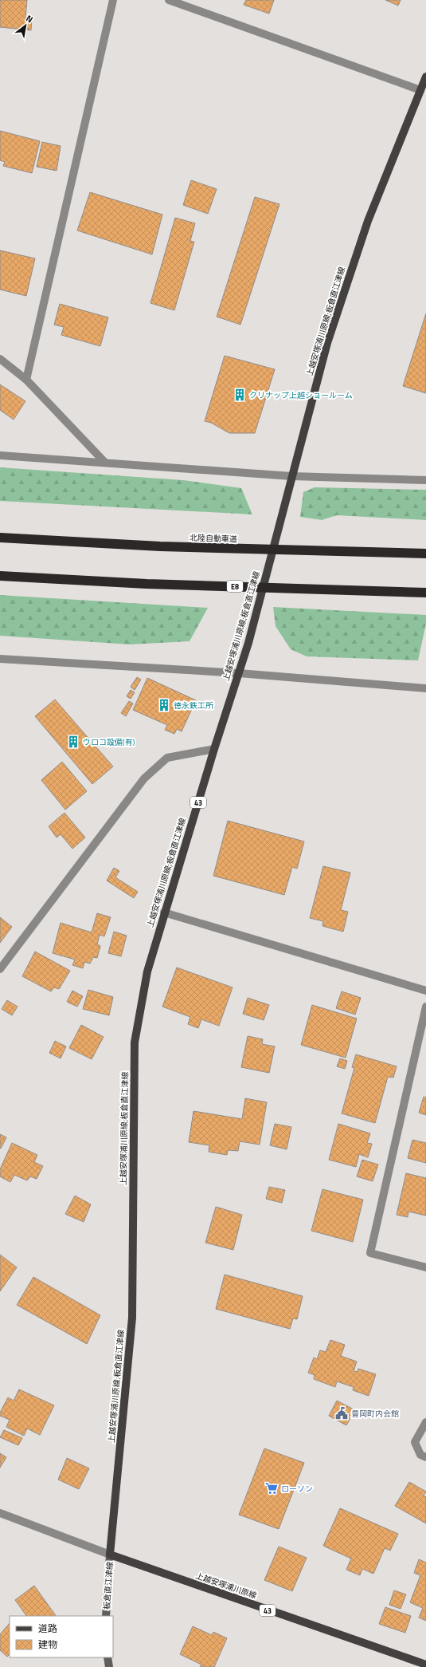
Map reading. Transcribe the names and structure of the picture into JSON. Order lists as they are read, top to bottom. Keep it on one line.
{"streets":{"highway":["北陸自動車道","E8"],"main road":["上越安塚浦川原線;板倉直江津線","43","板倉直江津線","上越安塚浦川原線"]},"crossings":[["上越安塚浦川原線;板倉直江津線","板倉直江津線"],["上越安塚浦川原線;板倉直江津線","上越安塚浦川原線"],["板倉直江津線","上越安塚浦川原線"]],"places":{"building":["クリナップ上越ショールーム","徳永鉄工所","ウロコ設備(有)"],"public building":["豊岡町内会館"],"supermarket":["ローソン"]},"legend":["道路","建物"],"north":"top right"}
